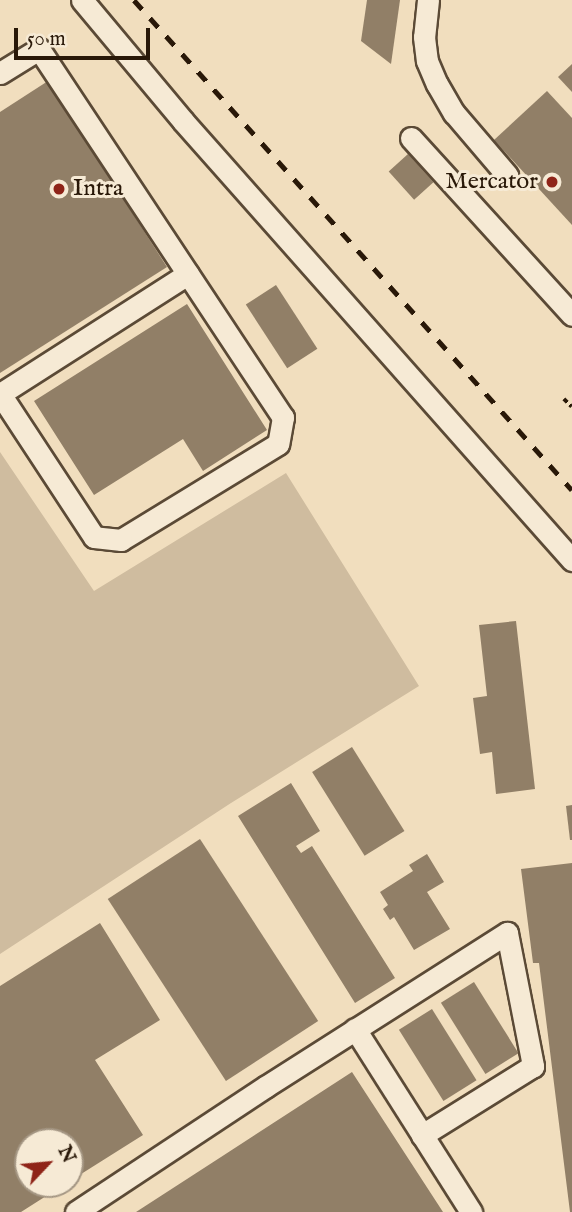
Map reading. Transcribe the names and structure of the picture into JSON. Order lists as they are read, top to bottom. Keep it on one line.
{"places":["Mercator","Intra"],"scale_bar":"50 m","north":"top right"}
